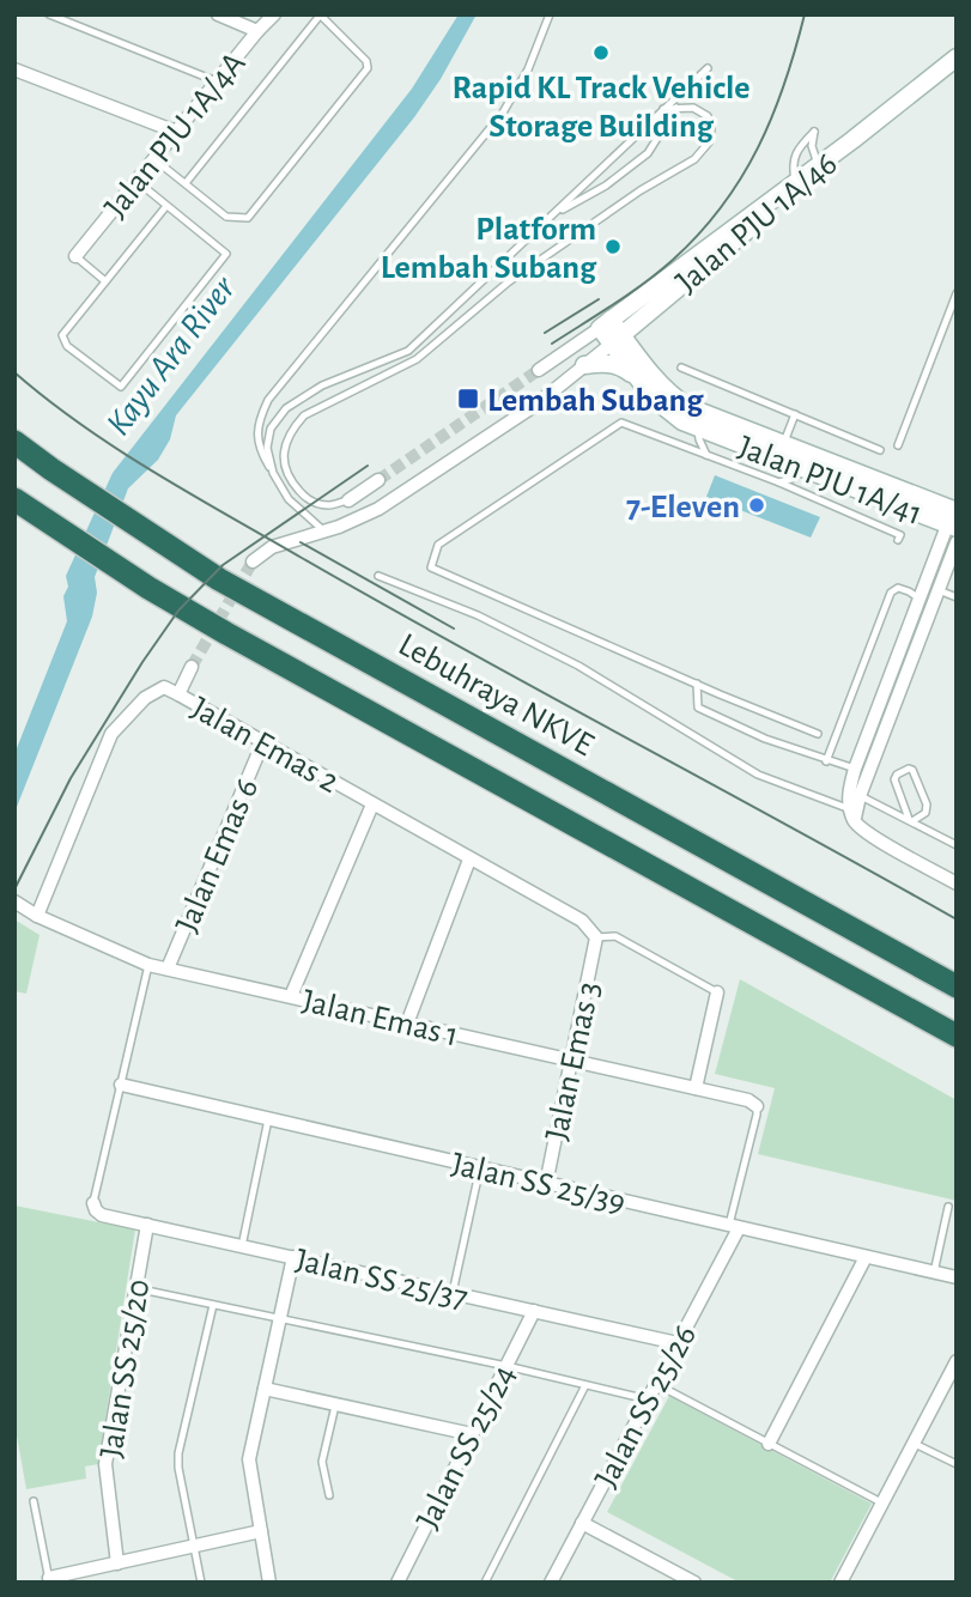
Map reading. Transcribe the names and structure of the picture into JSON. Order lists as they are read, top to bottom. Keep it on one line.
{"streets":{"highway":["Lebuhraya NKVE"],"street":["Jalan PJU 1A/4A","Jalan PJU 1A/46","Jalan PJU 1A/41","Jalan Emas 2","Jalan Emas 6","Jalan Emas 1","Jalan Emas 3","Jalan SS 25/39","Jalan SS 25/37","Jalan SS 25/20","Jalan SS 25/26","Jalan SS 25/24"]},"crossings":[["Jalan PJU 1A/46","Jalan PJU 1A/41"],["Jalan Emas 2","Jalan Emas 6"],["Jalan Emas 2","Jalan Emas 1"],["Jalan Emas 2","Jalan Emas 3"],["Jalan Emas 6","Jalan Emas 1"],["Jalan Emas 1","Jalan Emas 3"],["Jalan Emas 3","Jalan SS 25/39"],["Jalan SS 25/39","Jalan SS 25/26"],["Jalan SS 25/37","Jalan SS 25/20"],["Jalan SS 25/37","Jalan SS 25/26"],["Jalan SS 25/37","Jalan SS 25/24"]],"water":["Kayu Ara River"],"places":{"other":["Rapid KL Track Vehicle Storage Building","Platform Lembah Subang","7-Eleven"],"transit":["Lembah Subang"]}}
